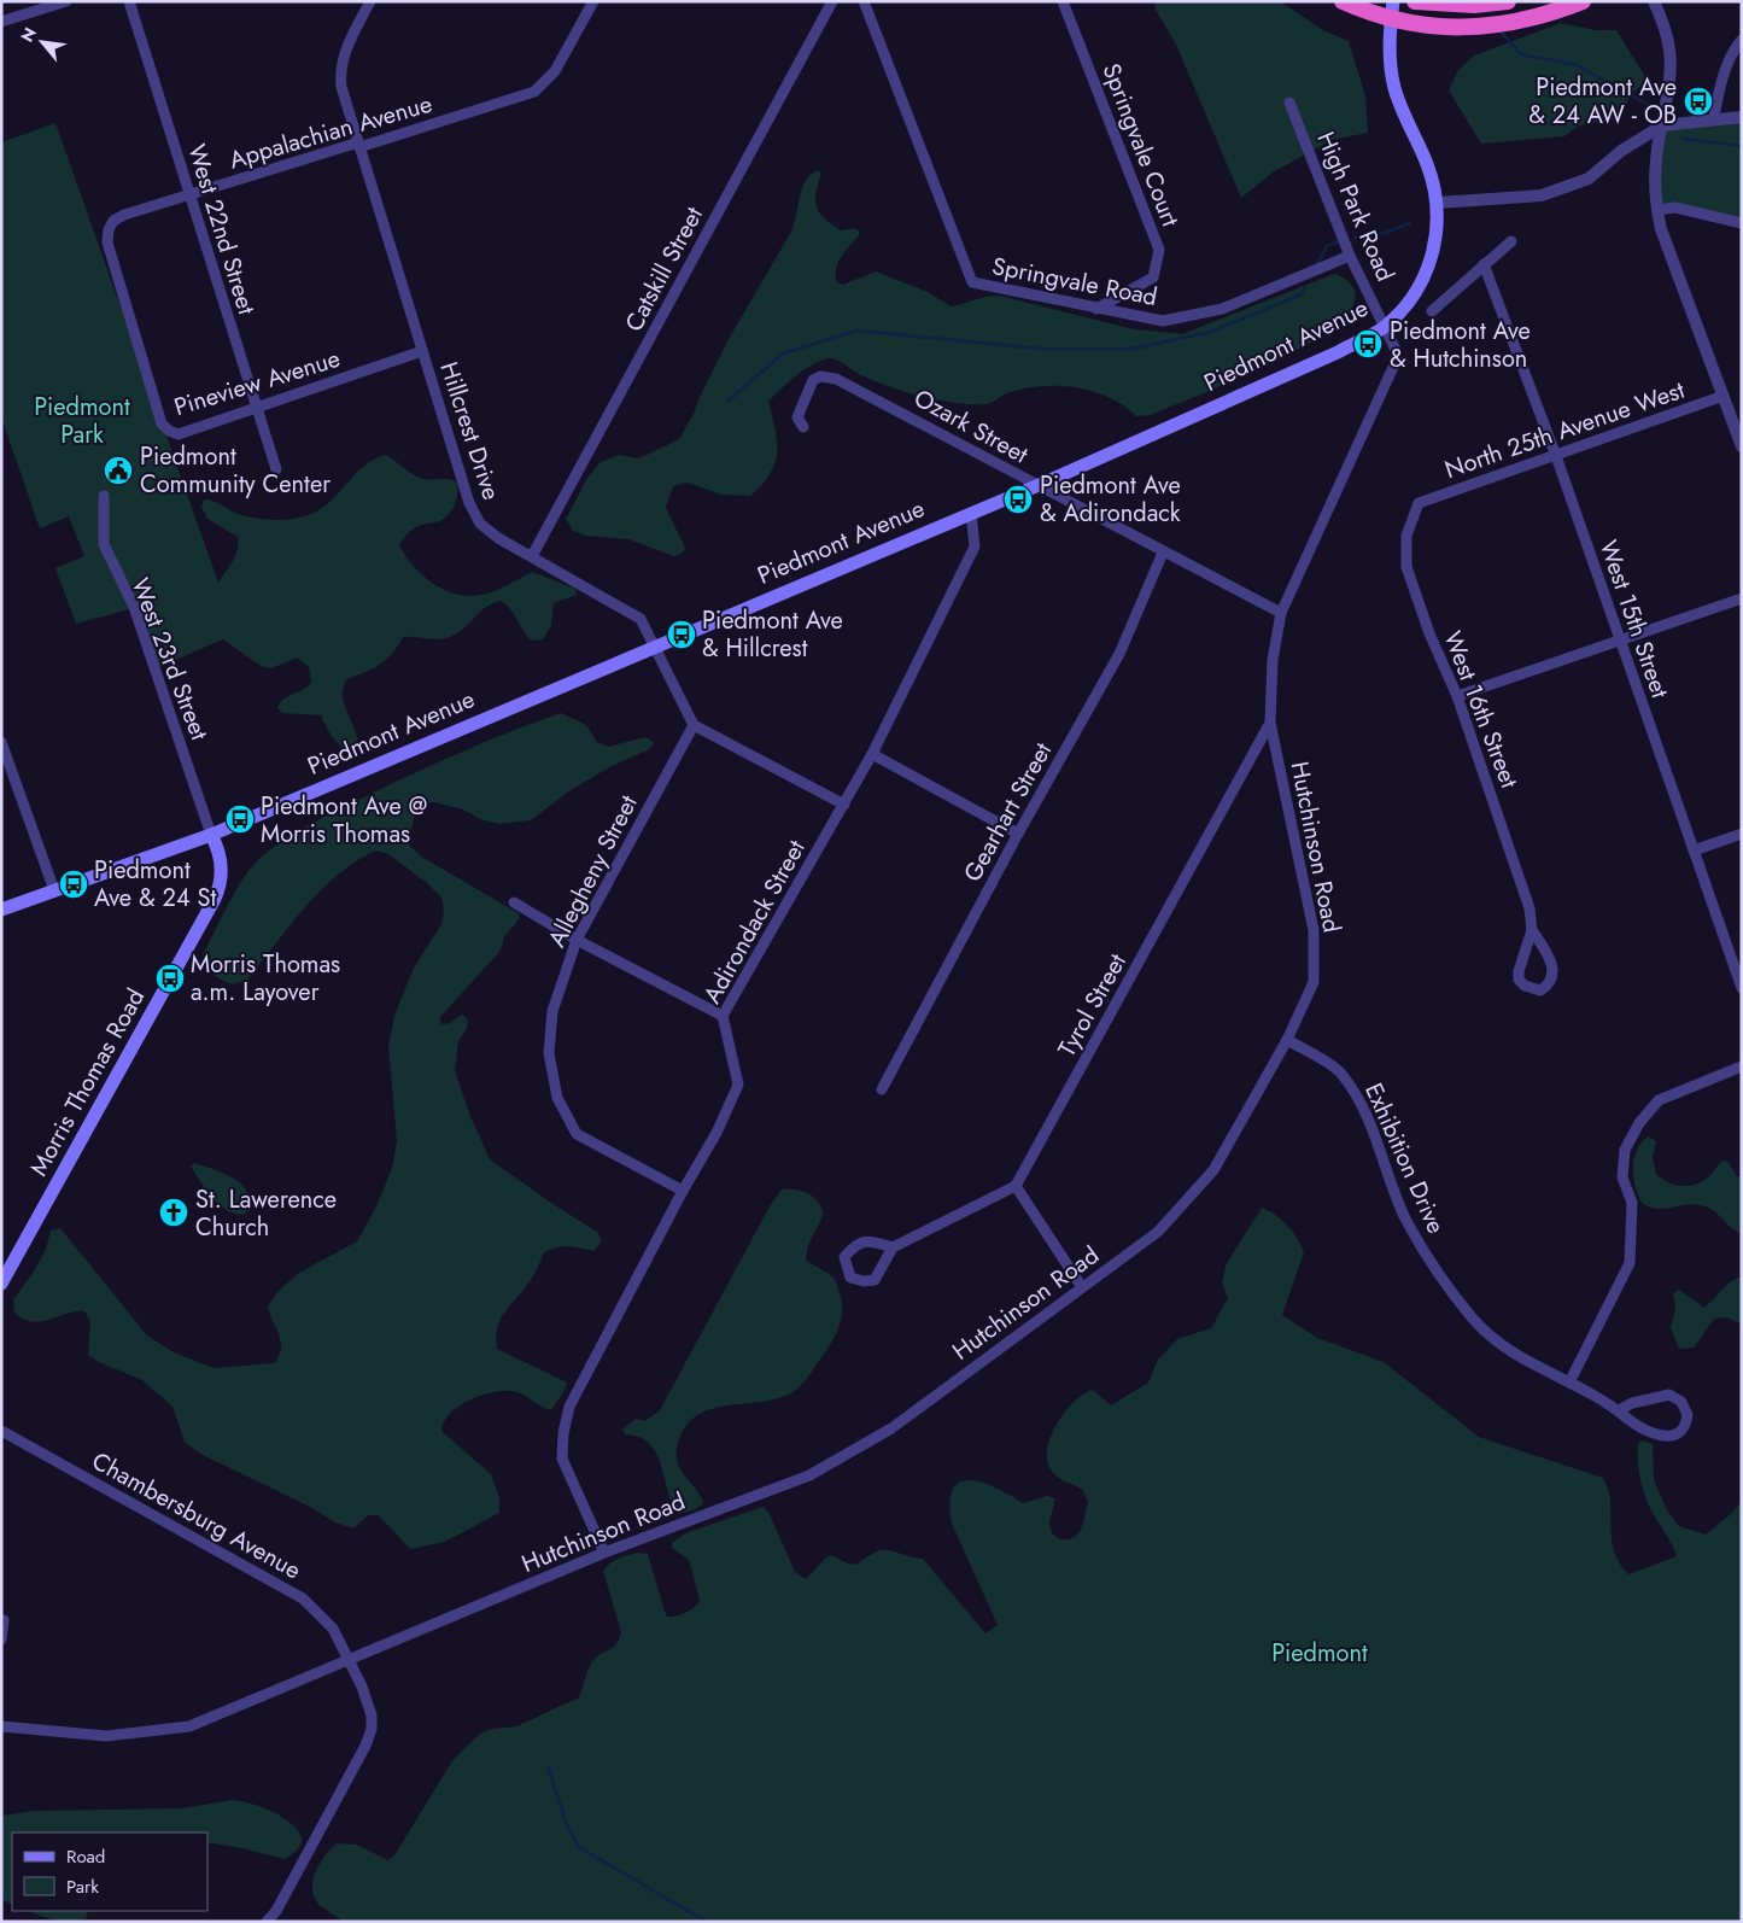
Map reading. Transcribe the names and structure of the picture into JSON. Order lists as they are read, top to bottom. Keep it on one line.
{"streets":{"main road":["Piedmont Avenue","Morris Thomas Road"],"street":["Appalachian Avenue","Springvale Court","High Park Road","West 22nd Street","Catskill Street","Springvale Road","Pineview Avenue","Ozark Street","North 25th Avenue West","Hillcrest Drive","West 15th Street","West 23rd Street","West 16th Street","Gearhart Street","Hutchinson Road","Allegheny Street","Adirondack Street","Tyrol Street","Exhibition Drive","Chambersburg Avenue"]},"crossings":[["Appalachian Avenue","West 22nd Street"],["Appalachian Avenue","Pineview Avenue"],["Appalachian Avenue","Hillcrest Drive"],["Springvale Court","Springvale Road"],["High Park Road","Springvale Road"],["High Park Road","Piedmont Avenue"],["High Park Road","Hutchinson Road"],["West 22nd Street","Pineview Avenue"],["Catskill Street","Hillcrest Drive"],["Piedmont Avenue","Ozark Street"],["Piedmont Avenue","Hillcrest Drive"],["Piedmont Avenue","West 23rd Street"],["Piedmont Avenue","Hutchinson Road"],["Piedmont Avenue","Adirondack Street"],["Piedmont Avenue","Morris Thomas Road"],["Pineview Avenue","Hillcrest Drive"],["Ozark Street","Gearhart Street"],["Ozark Street","Hutchinson Road"],["North 25th Avenue West","West 15th Street"],["North 25th Avenue West","West 16th Street"],["Hillcrest Drive","Allegheny Street"],["West 23rd Street","Morris Thomas Road"],["Hutchinson Road","Adirondack Street"],["Hutchinson Road","Tyrol Street"],["Hutchinson Road","Exhibition Drive"],["Hutchinson Road","Chambersburg Avenue"],["Allegheny Street","Adirondack Street"]],"parks":["Piedmont Park","Piedmont"],"places":{"bus stop":["Piedmont Ave & 24 AW - OB","Piedmont Ave & Hutchinson","Piedmont Ave & Adirondack","Piedmont Ave & Hillcrest","Piedmont Ave @ Morris Thomas","Piedmont Ave & 24 St","Morris Thomas a.m. Layover"],"public building":["Piedmont Community Center"],"church":["St. Lawerence Church"]},"legend":["Road","Park"],"north":"top left"}
